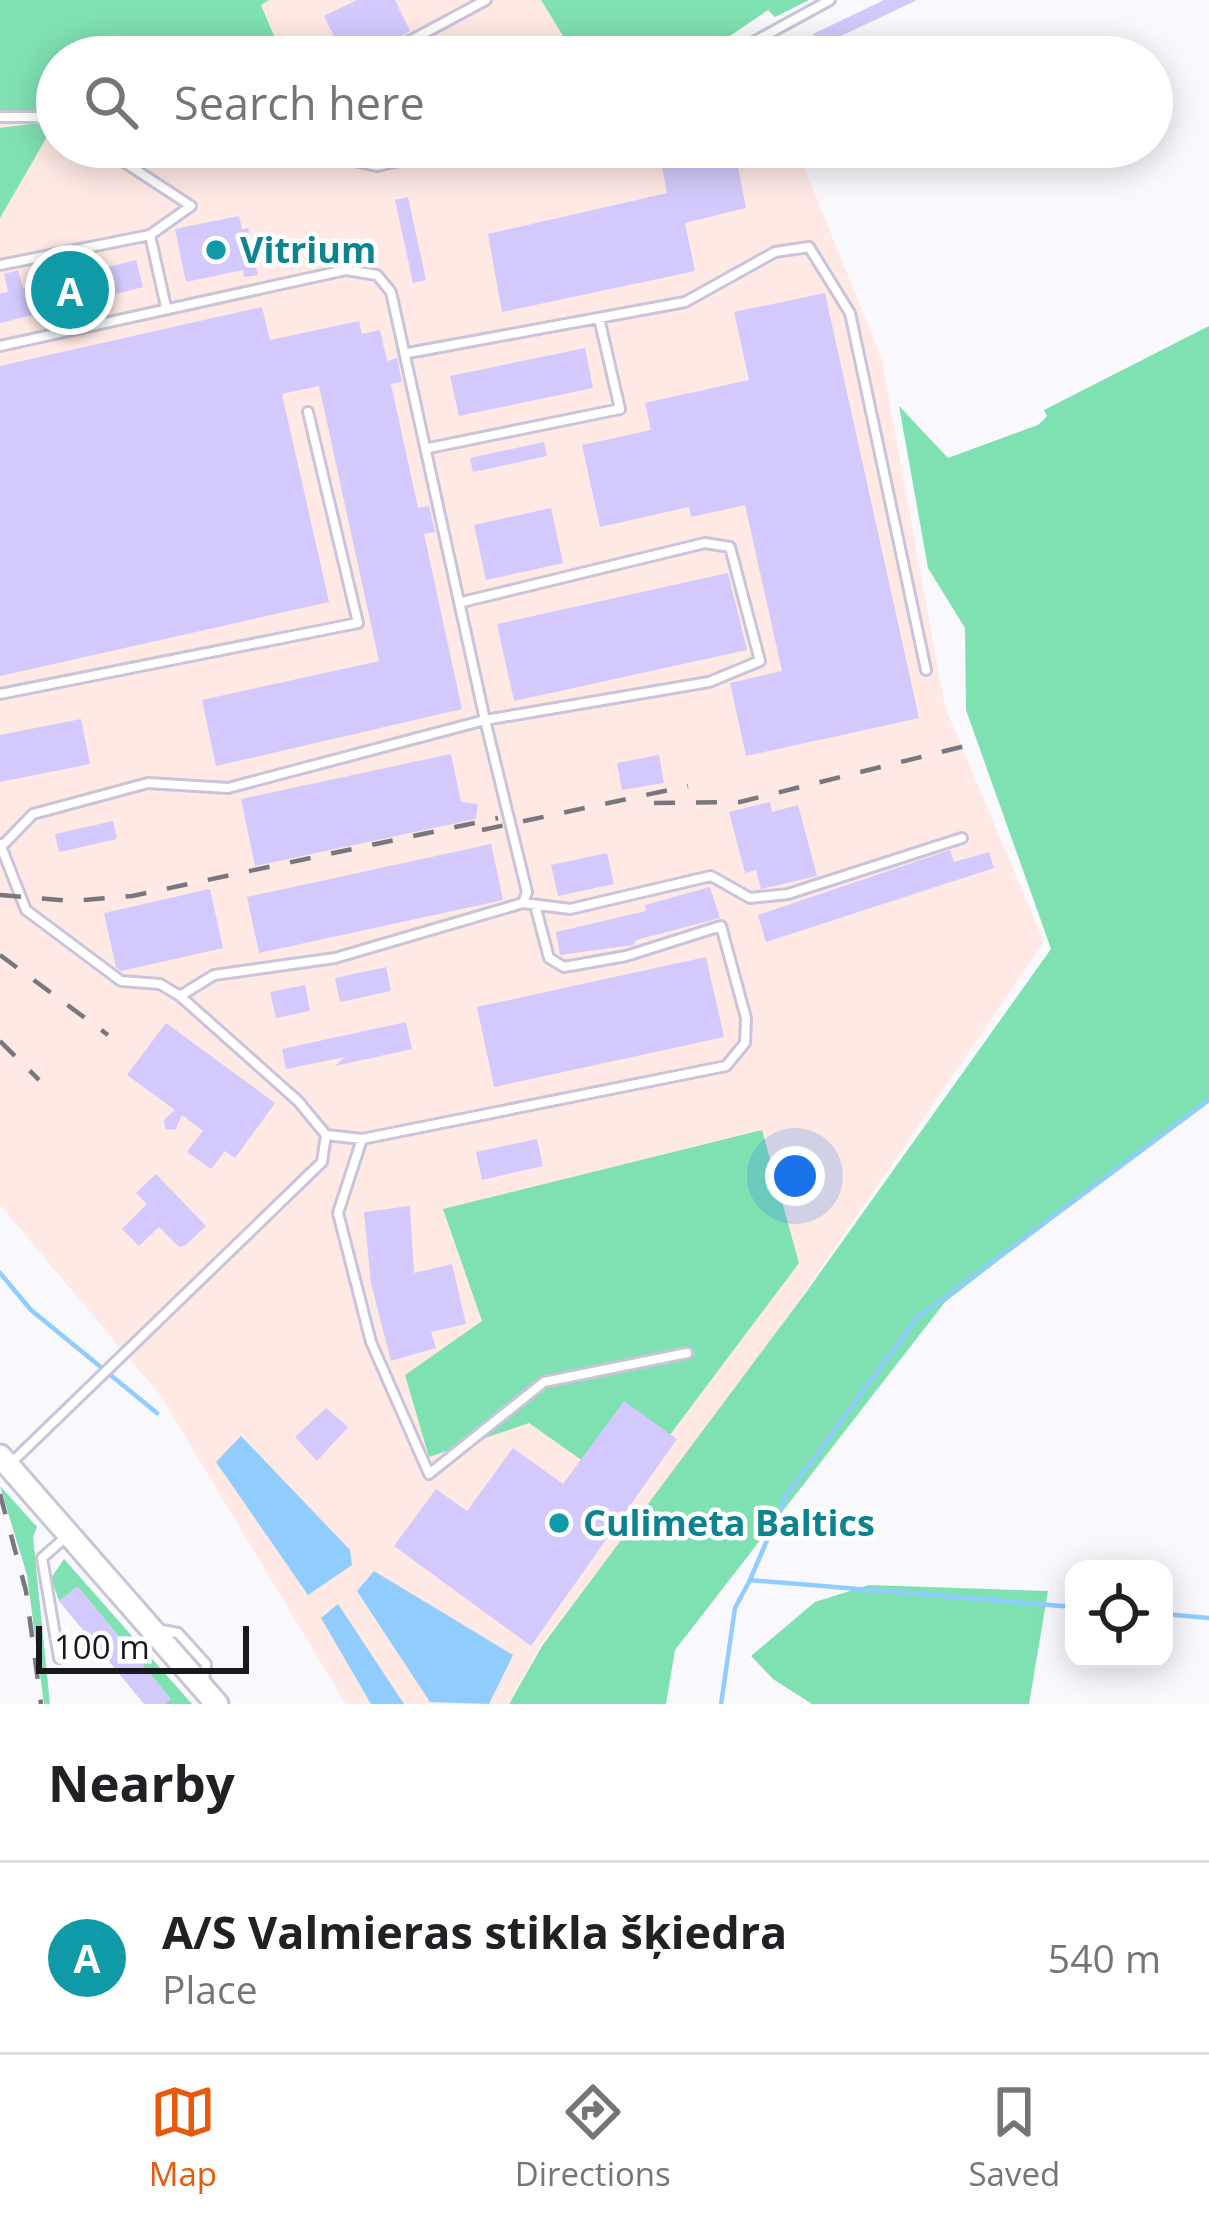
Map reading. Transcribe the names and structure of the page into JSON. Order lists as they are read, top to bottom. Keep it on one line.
{"places":["Vitrium","Culimeta Baltics"],"scale_bar":"100 m","page":{"search":"Search here","pins":"A","scale":"100 m","heading":"Nearby","list":[{"mark":"A","name":"A/S Valmieras stikla šķiedra","note":"Place","value":"540 m"}],"nav":["Map","Directions","Saved"]}}
